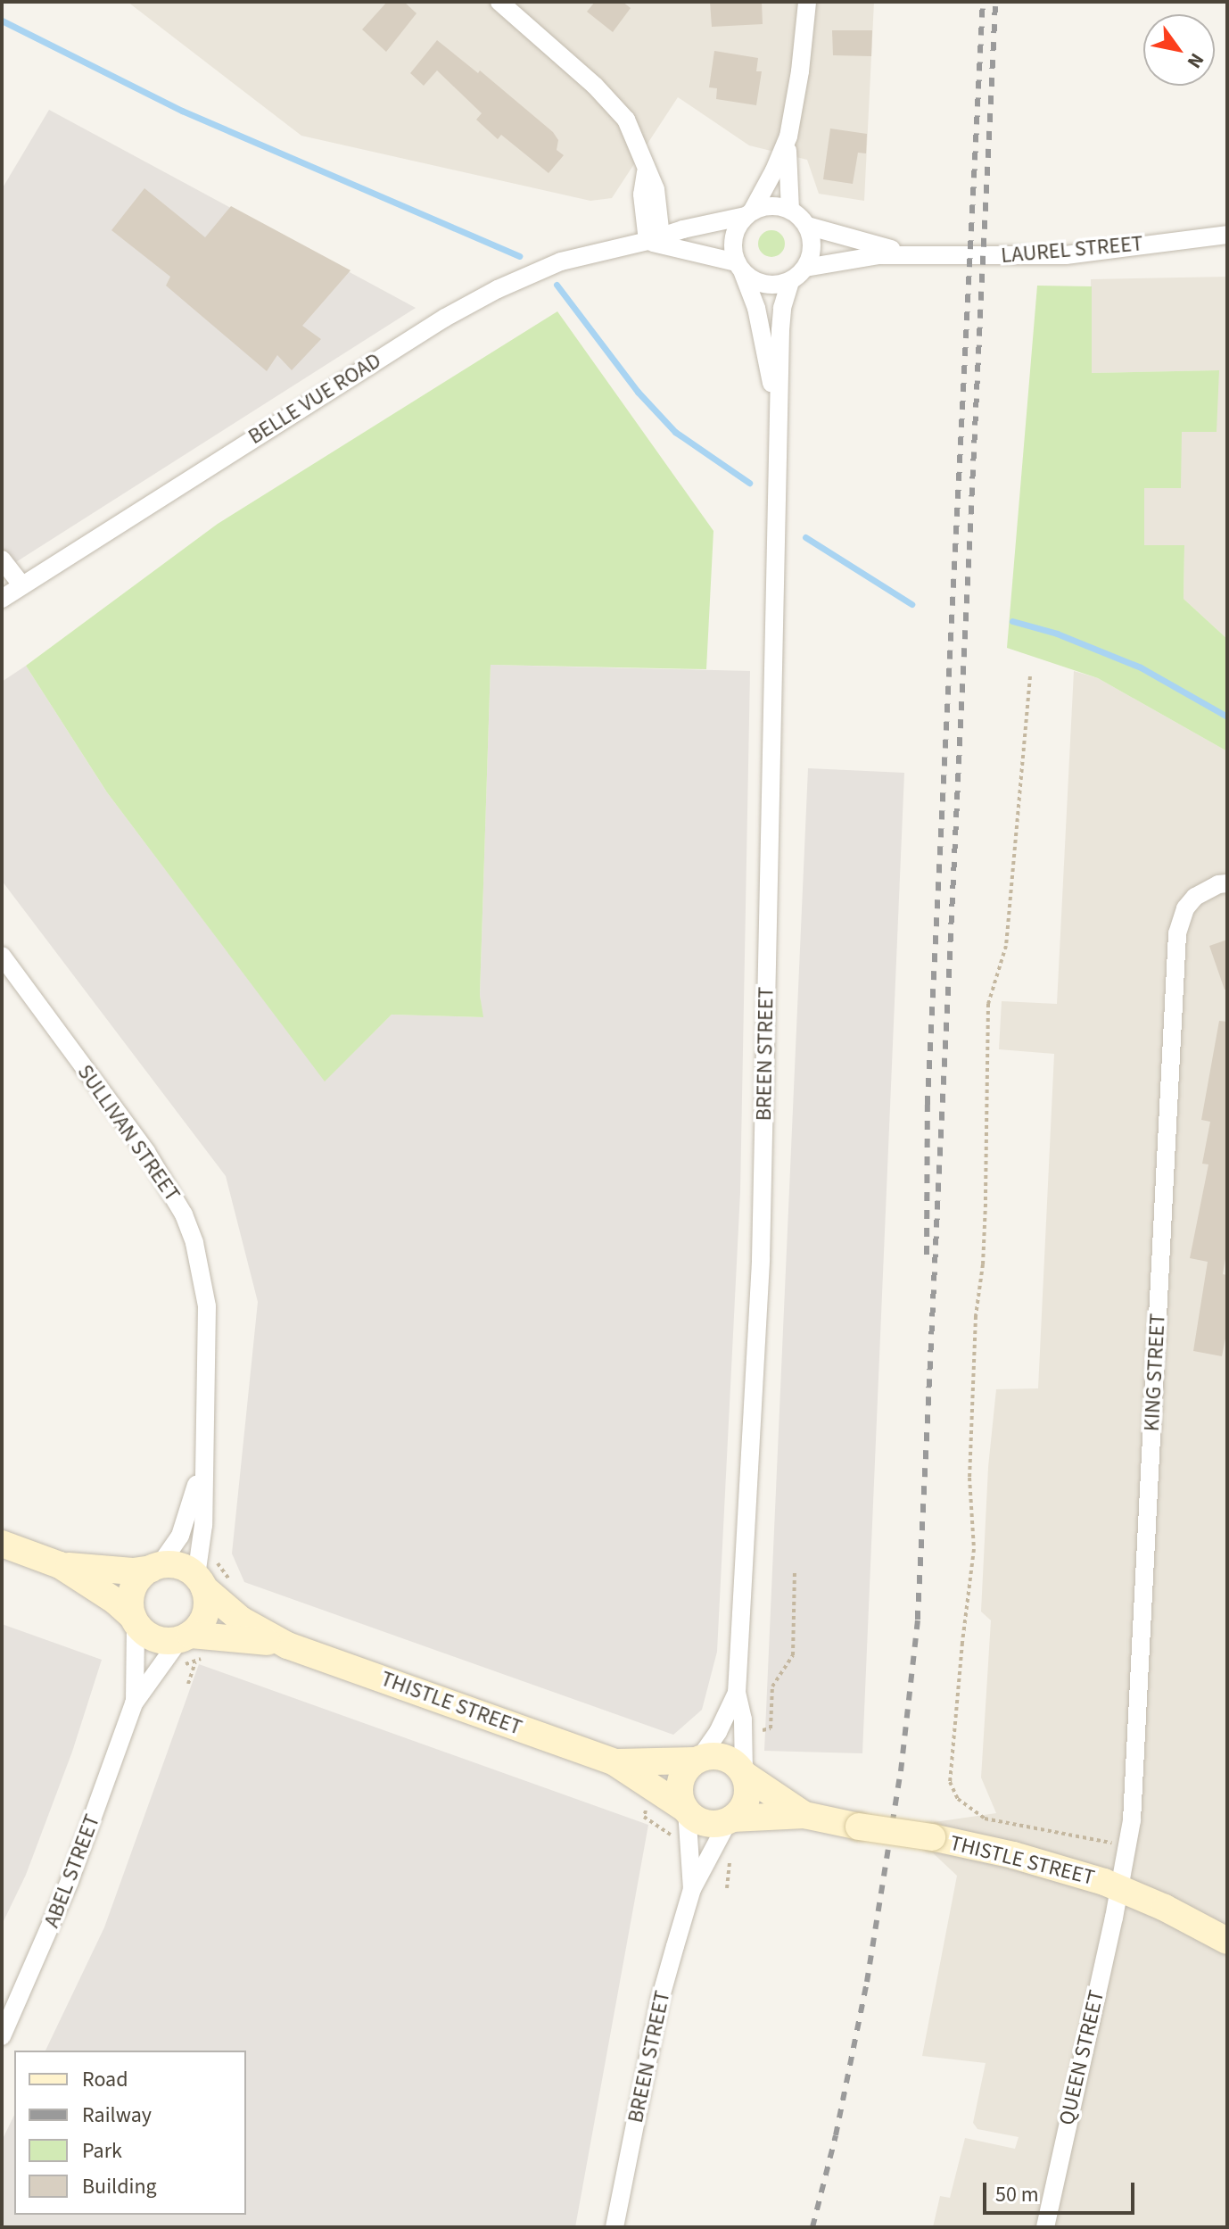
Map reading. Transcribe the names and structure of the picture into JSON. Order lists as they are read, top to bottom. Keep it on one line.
{"streets":{"street":["LAUREL STREET","BELLE VUE ROAD","BREEN STREET","SULLIVAN STREET","KING STREET","THISTLE STREET","ABEL STREET","QUEEN STREET"]},"crossings":[["LAUREL STREET","BELLE VUE ROAD"],["LAUREL STREET","BREEN STREET"],["BELLE VUE ROAD","BREEN STREET"],["BREEN STREET","THISTLE STREET"],["SULLIVAN STREET","THISTLE STREET"],["SULLIVAN STREET","ABEL STREET"],["KING STREET","THISTLE STREET"],["KING STREET","QUEEN STREET"],["THISTLE STREET","ABEL STREET"],["THISTLE STREET","QUEEN STREET"]],"legend":["Road","Railway","Park","Building"],"scale_bar":"50 m","north":"bottom right"}
